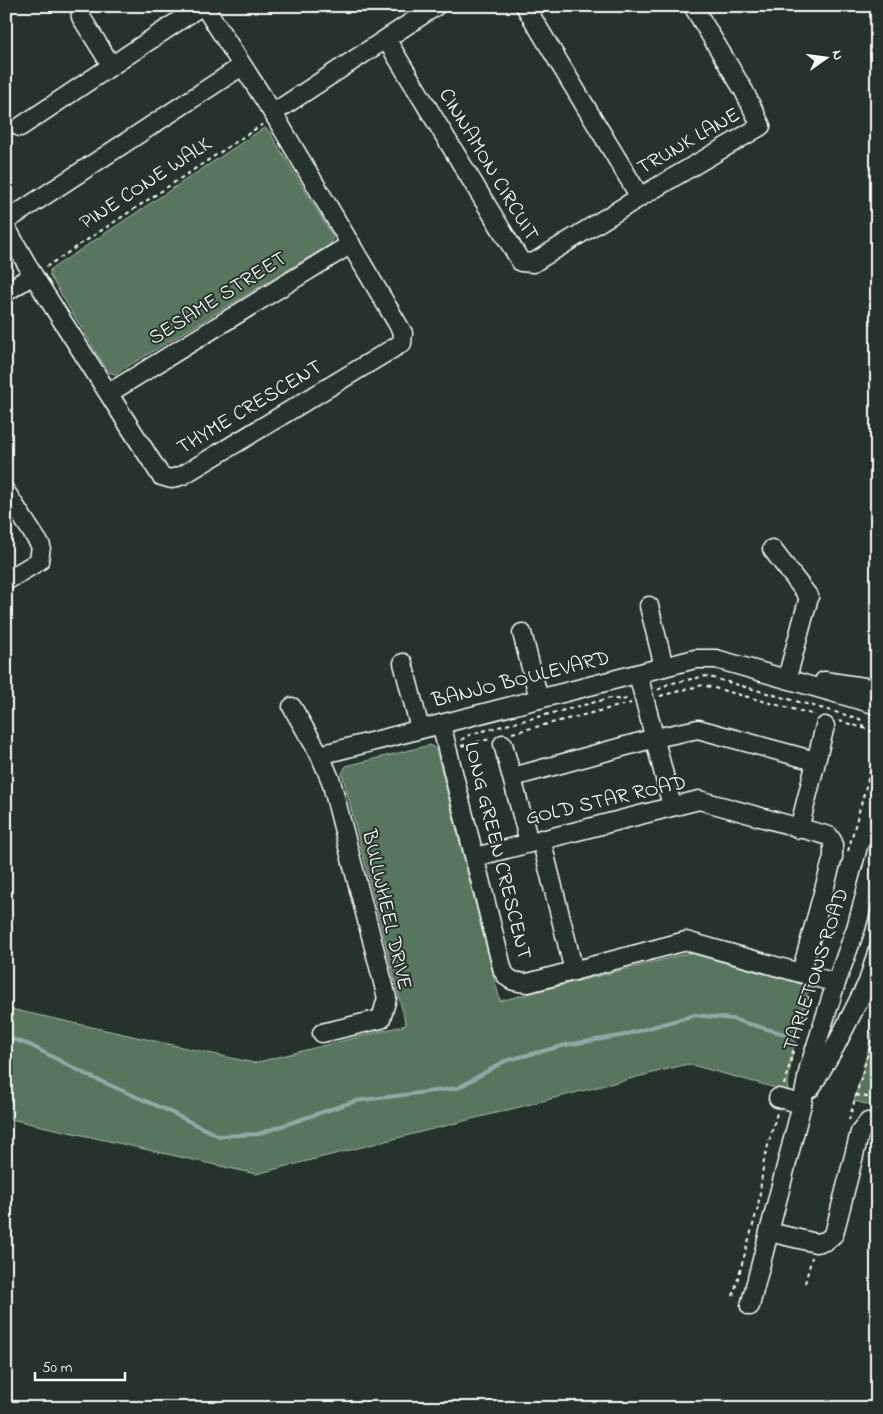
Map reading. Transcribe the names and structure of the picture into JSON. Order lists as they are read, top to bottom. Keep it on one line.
{"streets":{"street":["TRUNK LANE","CINNAMON CIRCUIT","SESAME STREET","THYME CRESCENT","BANJO BOULEVARD","GOLD STAR ROAD","LONG GREEN CRESCENT","BULLWHEEL DRIVE","TARLETONS ROAD"],"path":["PINE CONE WALK"]},"crossings":[["TRUNK LANE","CINNAMON CIRCUIT"],["PINE CONE WALK","THYME CRESCENT"],["SESAME STREET","THYME CRESCENT"],["BANJO BOULEVARD","LONG GREEN CRESCENT"],["BANJO BOULEVARD","BULLWHEEL DRIVE"],["GOLD STAR ROAD","LONG GREEN CRESCENT"],["LONG GREEN CRESCENT","TARLETONS ROAD"]],"scale_bar":"50 m","north":"right"}
